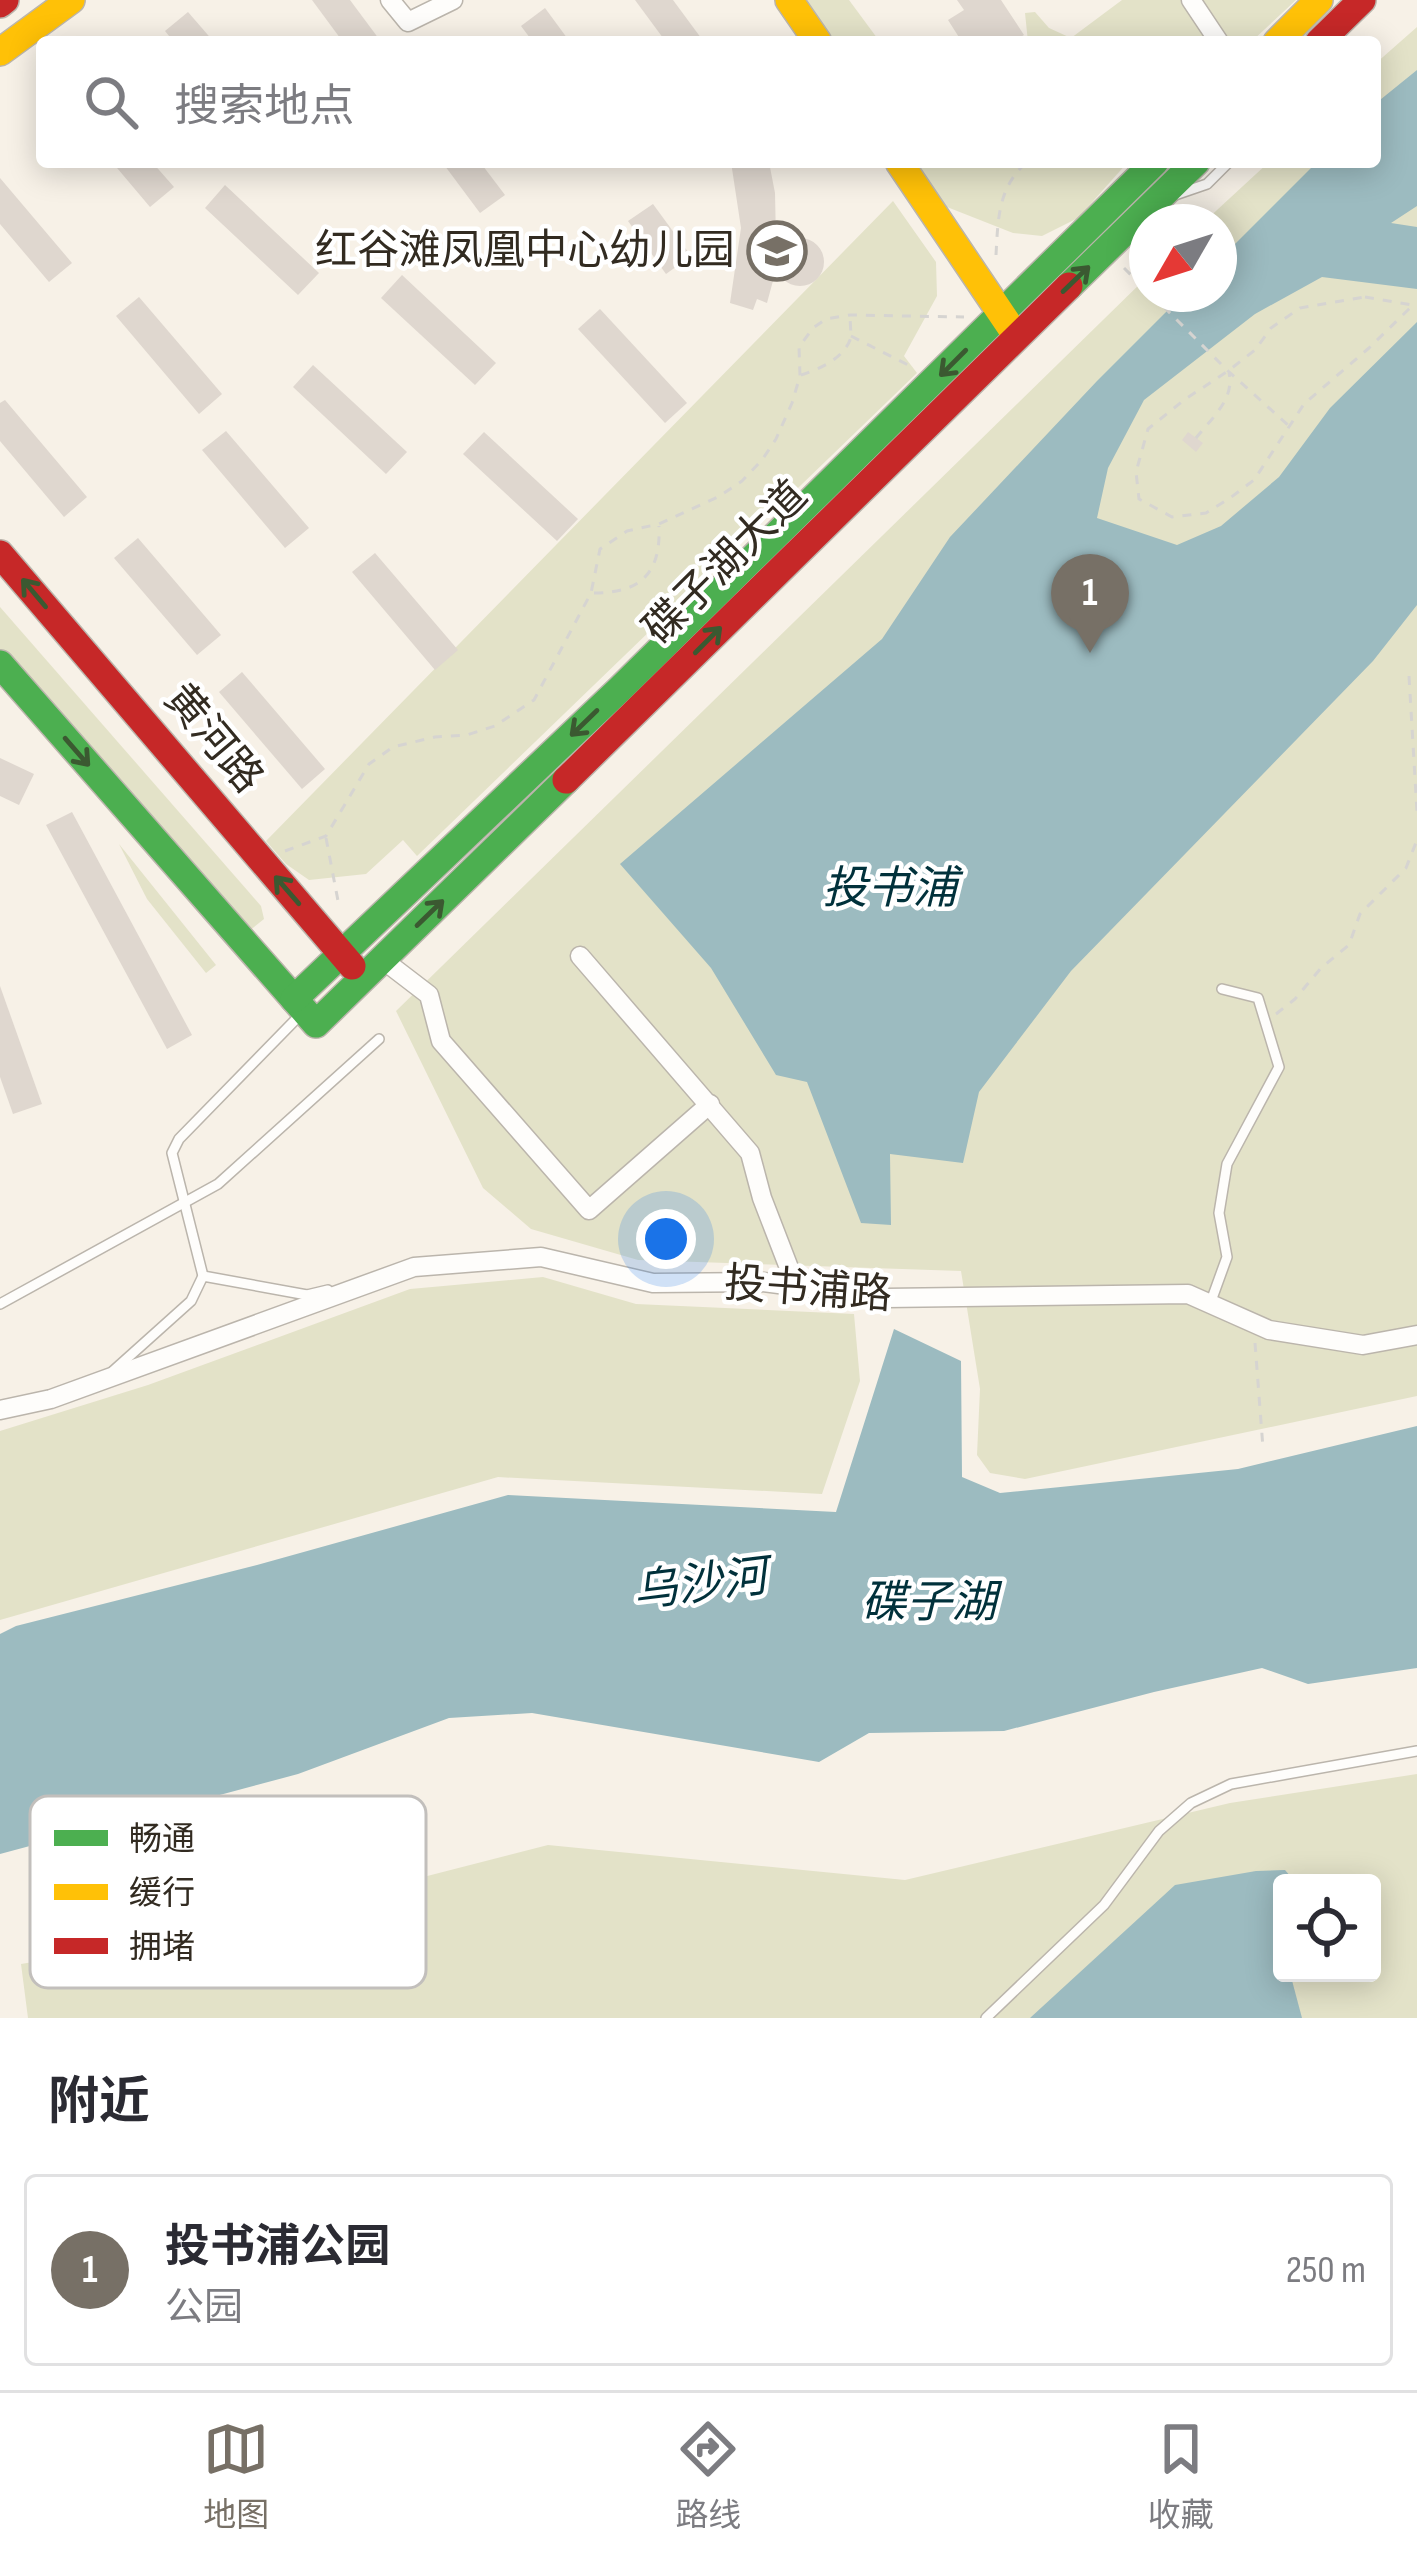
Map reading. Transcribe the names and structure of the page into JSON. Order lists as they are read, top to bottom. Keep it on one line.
{"streets":{"main road":["碟子湖大道","黄河路"],"street":["投书浦路"]},"crossings":[["碟子湖大道","黄河路"]],"water":["投书浦","乌沙河","碟子湖"],"places":{"school or university":["红谷滩凤凰中心幼儿园"]},"legend":["畅通","缓行","拥堵"],"north":"bottom left","page":{"search":"搜索地点","pins":"1","heading":"附近","list":[{"mark":"1","name":"投书浦公园","note":"公园","value":"250 m"}],"nav":["地图","路线","收藏"]}}
